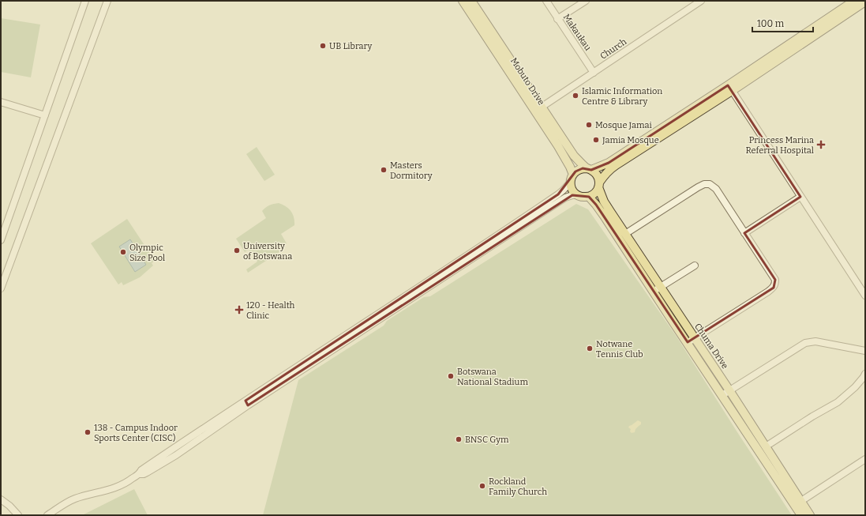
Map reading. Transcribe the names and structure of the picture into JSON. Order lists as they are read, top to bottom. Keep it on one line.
{"streets":{"main road":["Mobuto Drive","Chuma Drive"],"street":["Makaukau","Church"]},"crossings":[["Makaukau","Church"],["Church","Mobuto Drive"],["Mobuto Drive","Chuma Drive"]],"places":{"other":["UB Library","Islamic Information Centre & Library","Mosque Jamai","Jamia Mosque","Masters Dormitory","University of Botswana","Olympic Size Pool","Notwane Tennis Club","Botswana National Stadium","138 - Campus Indoor Sports Center (CISC)","BNSC Gym","Rockland Family Church"],"health":["Princess Marina Referral Hospital","120 - Health Clinic"]},"scale_bar":"100 m"}
